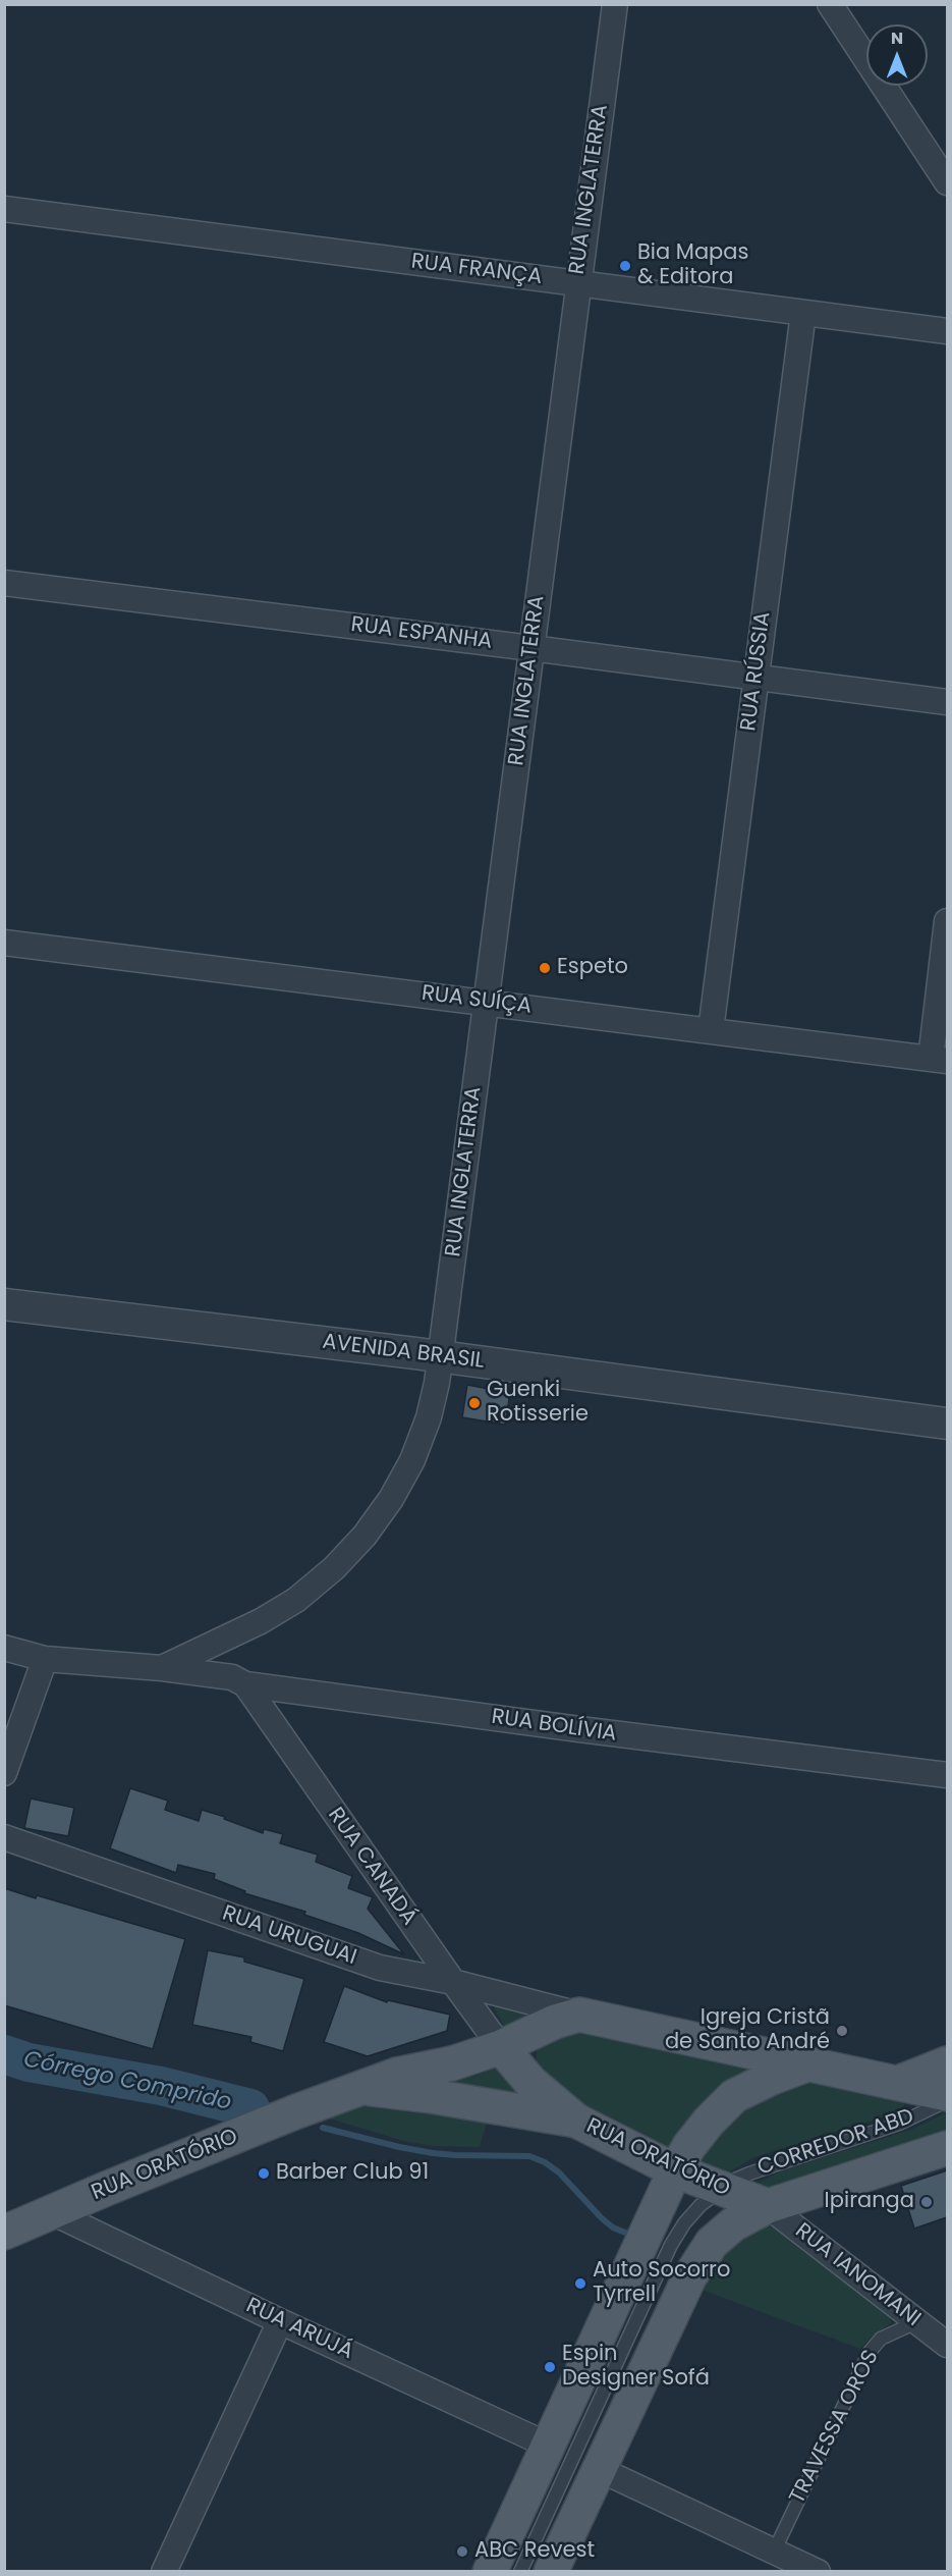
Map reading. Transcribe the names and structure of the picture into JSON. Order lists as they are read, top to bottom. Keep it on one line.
{"streets":{"main road":["RUA ORATÓRIO"],"street":["RUA INGLATERRA","RUA FRANÇA","RUA ESPANHA","RUA RÚSSIA","RUA SUÍÇA","AVENIDA BRASIL","RUA BOLÍVIA","RUA CANADÁ","RUA URUGUAI","RUA IANOMANI","RUA ARUJÁ"],"lane":["CORREDOR ABD","TRAVESSA ORÓS"]},"crossings":[["RUA INGLATERRA","RUA FRANÇA"],["RUA INGLATERRA","RUA ESPANHA"],["RUA INGLATERRA","RUA SUÍÇA"],["RUA INGLATERRA","AVENIDA BRASIL"],["RUA INGLATERRA","RUA BOLÍVIA"],["RUA FRANÇA","RUA RÚSSIA"],["RUA ESPANHA","RUA RÚSSIA"],["RUA RÚSSIA","RUA SUÍÇA"],["RUA BOLÍVIA","RUA CANADÁ"],["RUA CANADÁ","RUA URUGUAI"],["RUA CANADÁ","RUA ORATÓRIO"],["RUA URUGUAI","RUA ORATÓRIO"],["CORREDOR ABD","RUA ORATÓRIO"],["RUA ORATÓRIO","RUA IANOMANI"],["RUA ORATÓRIO","RUA ARUJÁ"],["RUA IANOMANI","TRAVESSA ORÓS"]],"water":["Córrego Comprido"],"places":["Bia Mapas & Editora","Espeto","Guenki Rotisserie","Igreja Cristã de Santo André","Barber Club 91","Ipiranga","Auto Socorro Tyrrell","Espin Designer Sofá","ABC Revest"],"north":"top"}
